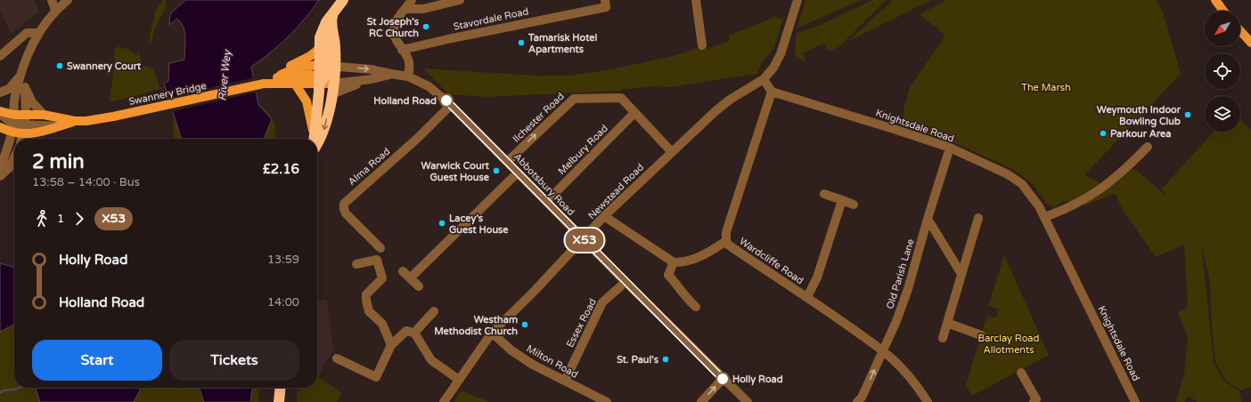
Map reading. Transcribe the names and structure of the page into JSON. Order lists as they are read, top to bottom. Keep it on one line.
{"streets":{"main road":["Swannery Bridge"],"street":["Stavordale Road","Ilchester Road","Knightsdale Road","Melbury Road","Alma Road","Abbotsbury Road","Newstead Road","Wardcliffe Road","Old Parish Lane","Essex Road","Milton Road"]},"crossings":[["Swannery Bridge","Abbotsbury Road"],["Ilchester Road","Melbury Road"],["Ilchester Road","Abbotsbury Road"],["Ilchester Road","Newstead Road"],["Knightsdale Road","Wardcliffe Road"],["Knightsdale Road","Old Parish Lane"],["Melbury Road","Abbotsbury Road"],["Alma Road","Abbotsbury Road"],["Abbotsbury Road","Newstead Road"],["Abbotsbury Road","Essex Road"],["Newstead Road","Milton Road"],["Wardcliffe Road","Old Parish Lane"],["Essex Road","Milton Road"]],"one_way":["Ilchester Road"],"water":["River Wey"],"parks":["The Marsh","Barclay Road Allotments"],"places":["St Joseph's RC Church","Tamarisk Hotel Apartments","Swannery Court","Holland Road","Weymouth Indoor Bowling Club","Parkour Area","Warwick Court Guest House","Lacey's Guest House","Westham Methodist Church","St. Paul's","Holly Road"],"lines":["bus line X53"],"north":"bottom left","page":{"on_map":"X53","heading":["2 min","13:58 – 14:00 · Bus","£2.16"],"legs":["1","X53"],"list":[{"name":"Holly Road","value":"13:59"},{"name":"Holland Road","value":"14:00"}],"buttons":["Start","Tickets"]}}
